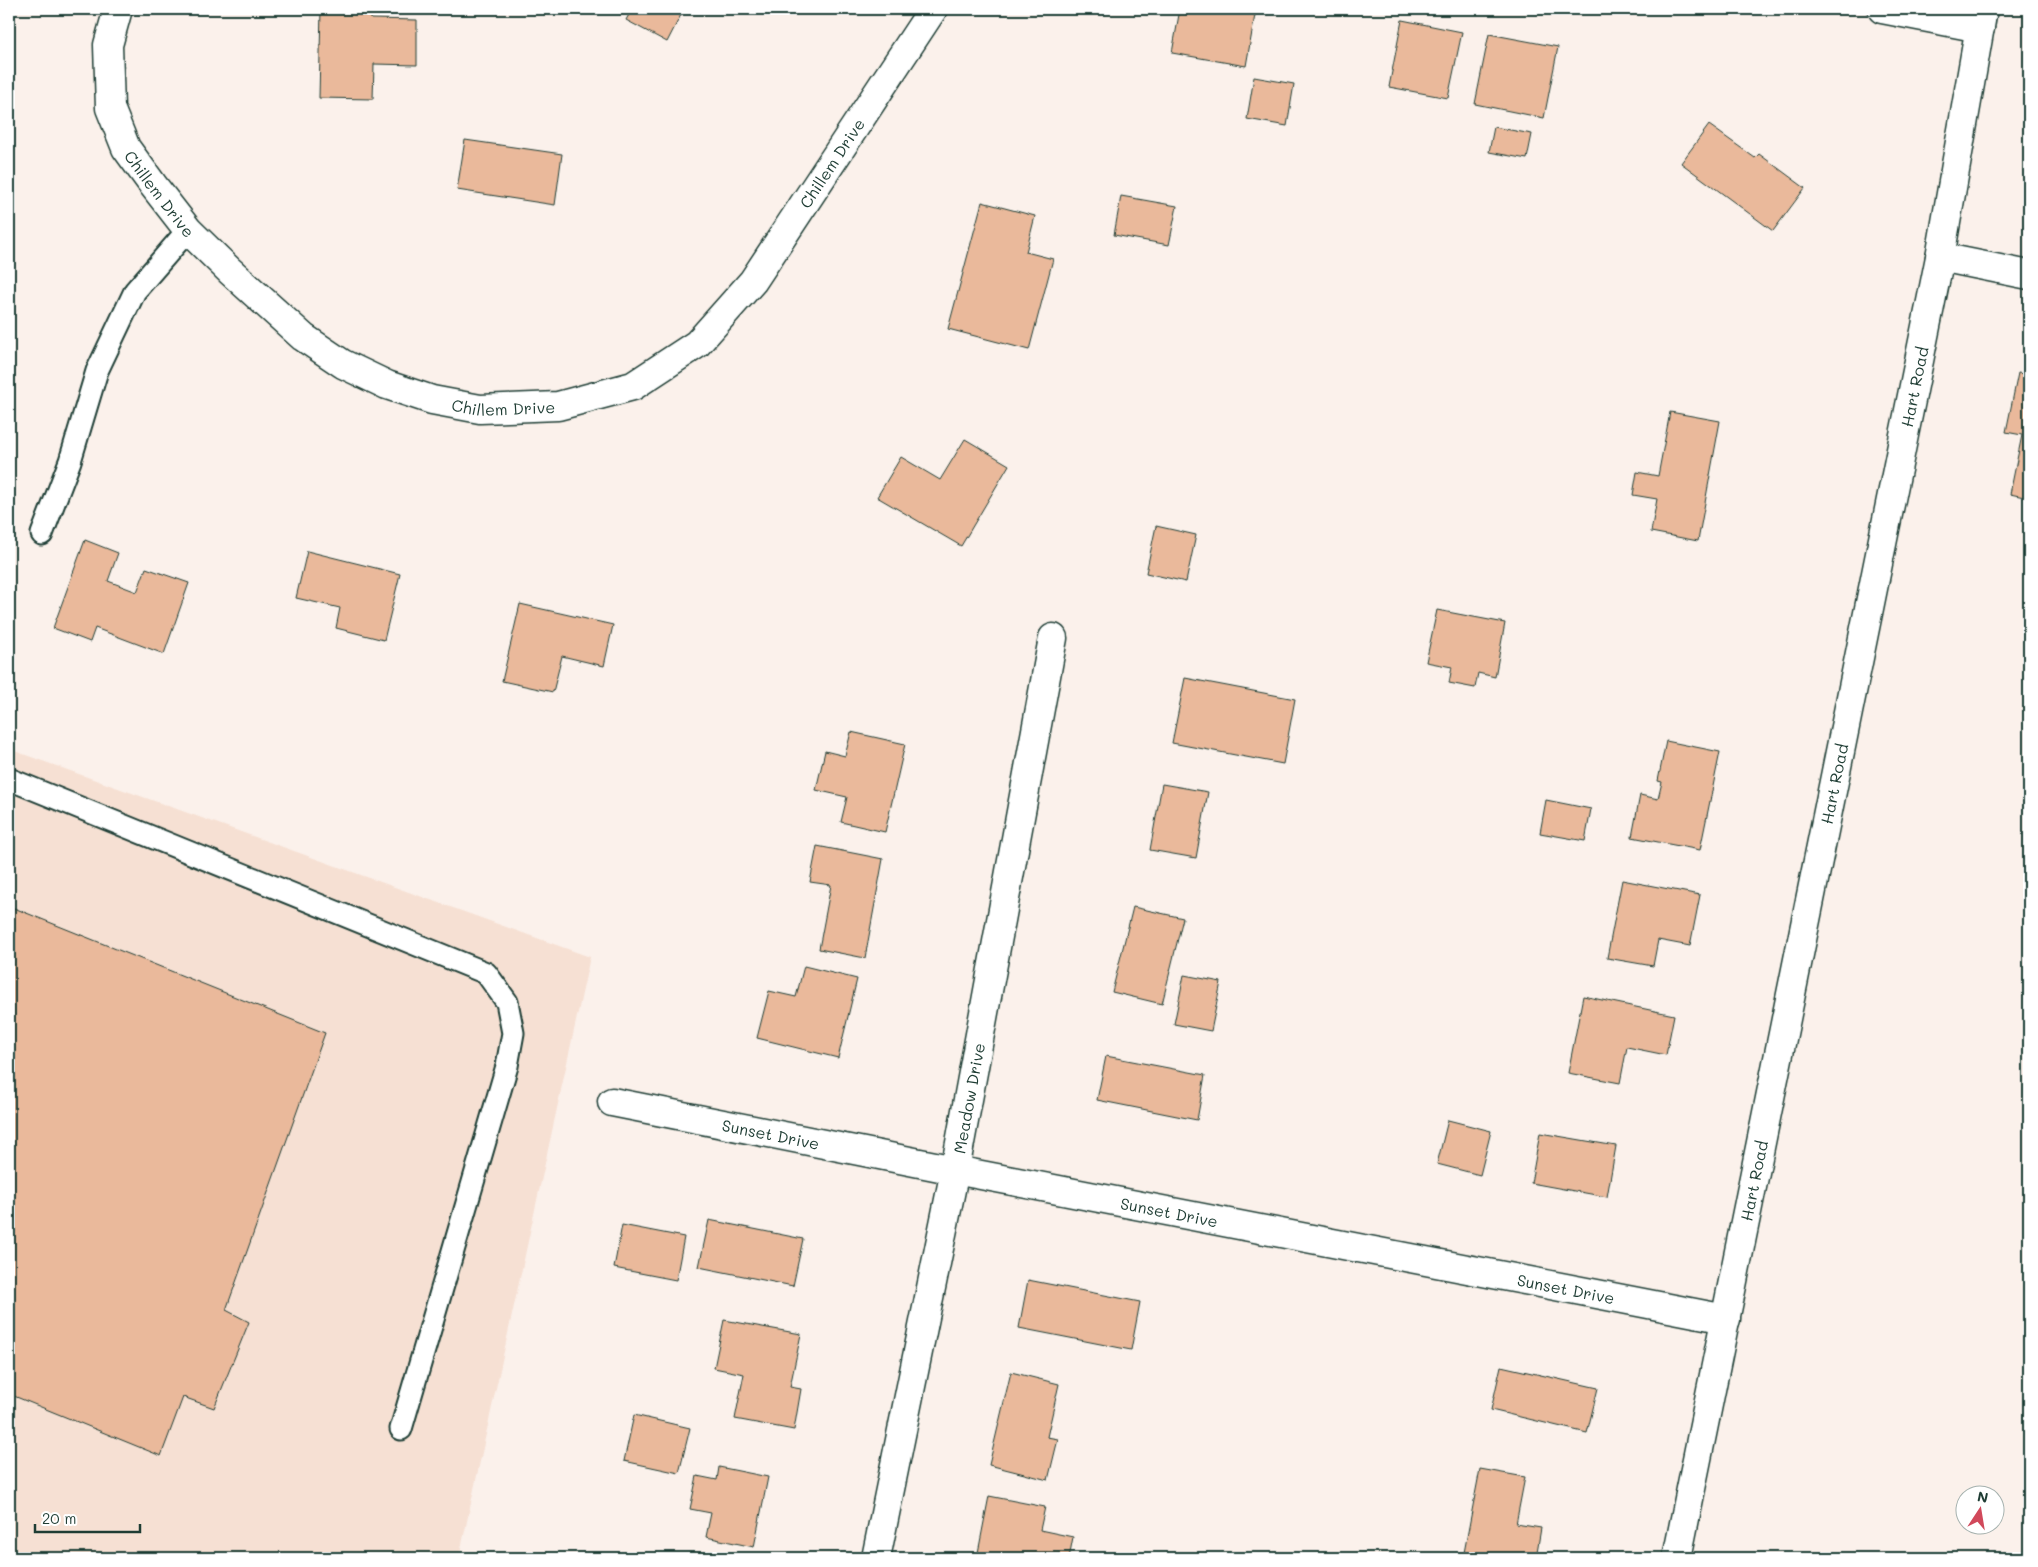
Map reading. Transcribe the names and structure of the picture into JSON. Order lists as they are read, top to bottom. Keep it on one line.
{"streets":{"street":["Chillem Drive","Hart Road","Meadow Drive","Sunset Drive"]},"crossings":[["Hart Road","Sunset Drive"],["Meadow Drive","Sunset Drive"]],"scale_bar":"20 m","north":"top"}
